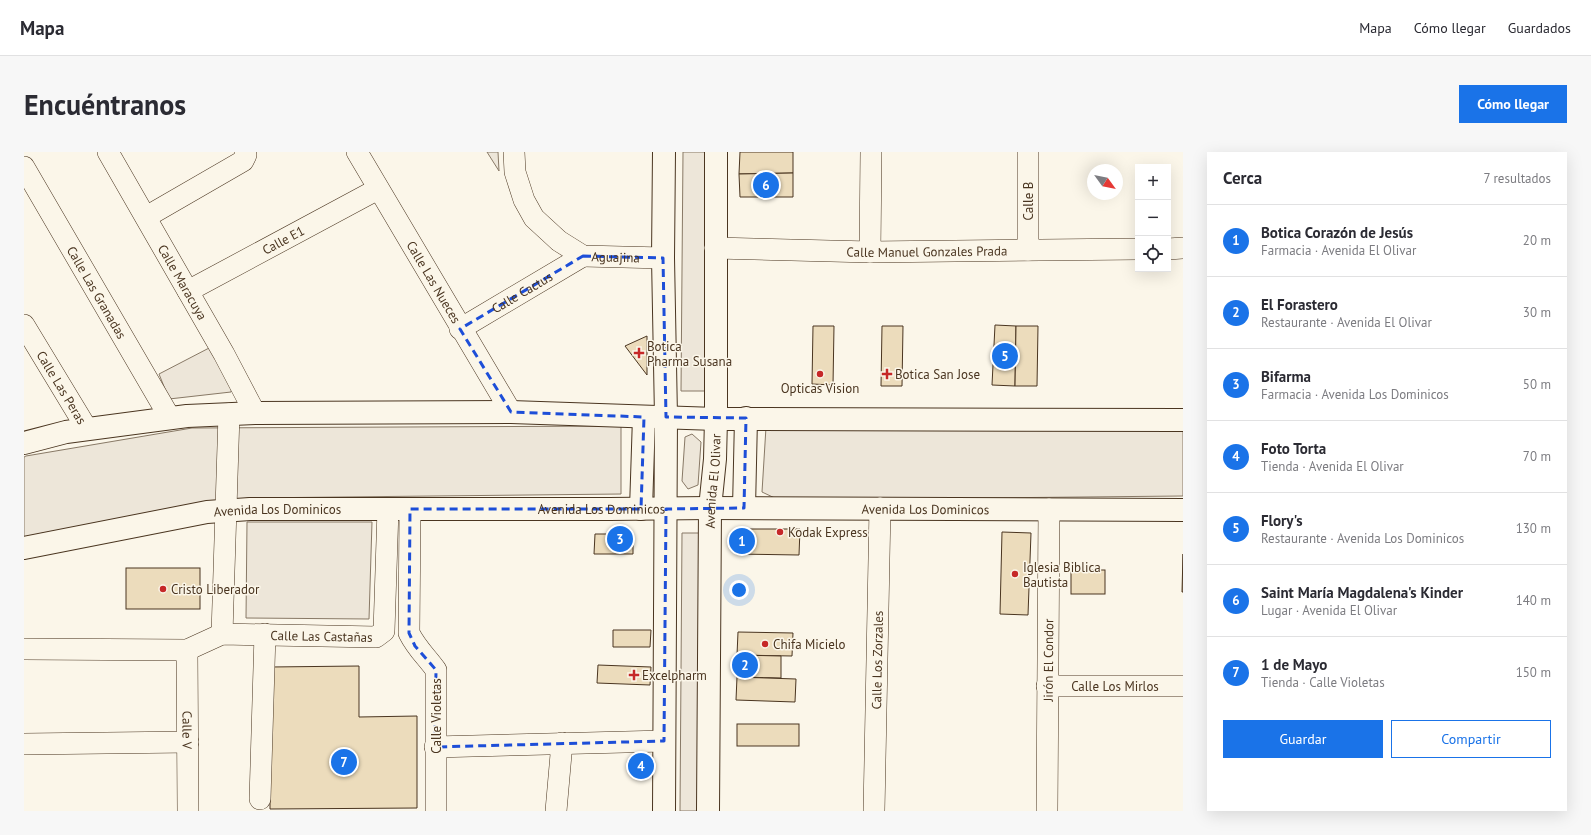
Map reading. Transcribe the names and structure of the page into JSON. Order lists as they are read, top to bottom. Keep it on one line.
{"streets":{"main road":["Avenida El Olivar","Avenida Los Dominicos"],"street":["Calle B","Calle E1","Calle Manuel Gonzales Prada","Aguajina","Calle Maracuya","Calle Las Nueces","Calle Las Granadas","Calle Cactus","Calle Las Peras","Calle Las Castañas","Calle Los Zorzales","Jirón El Condor","Calle Los Mirlos","Calle Violetas","Calle V"]},"crossings":[["Calle B","Calle Manuel Gonzales Prada"],["Calle E1","Calle Maracuya"],["Calle E1","Calle Las Nueces"],["Calle Manuel Gonzales Prada","Avenida El Olivar"],["Aguajina","Calle Cactus"],["Calle Las Nueces","Calle Cactus"],["Avenida El Olivar","Avenida Los Dominicos"],["Avenida Los Dominicos","Calle Las Castañas"],["Avenida Los Dominicos","Calle Los Zorzales"],["Avenida Los Dominicos","Jirón El Condor"],["Avenida Los Dominicos","Calle Violetas"],["Calle Las Castañas","Calle V"],["Jirón El Condor","Calle Los Mirlos"]],"places":{"health":["Botica Pharma Susana","Botica San Jose","Excelpharm"],"other":["Opticas Vision","Kodak Express","Iglesia Biblica Bautista","Cristo Liberador","Chifa Micielo"]},"north":"bottom right","page":{"header":"Mapa","nav":["Mapa","Cómo llegar","Guardados"],"buttons":["Cómo llegar",["Guardar","Compartir"]],"title":"Encuéntranos","heading":["Cerca","7 resultados"],"map_buttons":["+","−"],"pins":["6","5","3","1","2","7","4"],"list":[{"mark":"1","name":"Botica Corazón de Jesús","note":"Farmacia · Avenida El Olivar","value":"20 m"},{"mark":"2","name":"El Forastero","note":"Restaurante · Avenida El Olivar","value":"30 m"},{"mark":"3","name":"Bifarma","note":"Farmacia · Avenida Los Dominicos","value":"50 m"},{"mark":"4","name":"Foto Torta","note":"Tienda · Avenida El Olivar","value":"70 m"},{"mark":"5","name":"Flory's","note":"Restaurante · Avenida Los Dominicos","value":"130 m"},{"mark":"6","name":"Saint María Magdalena's Kinder","note":"Lugar · Avenida El Olivar","value":"140 m"},{"mark":"7","name":"1 de Mayo","note":"Tienda · Calle Violetas","value":"150 m"}]}}
